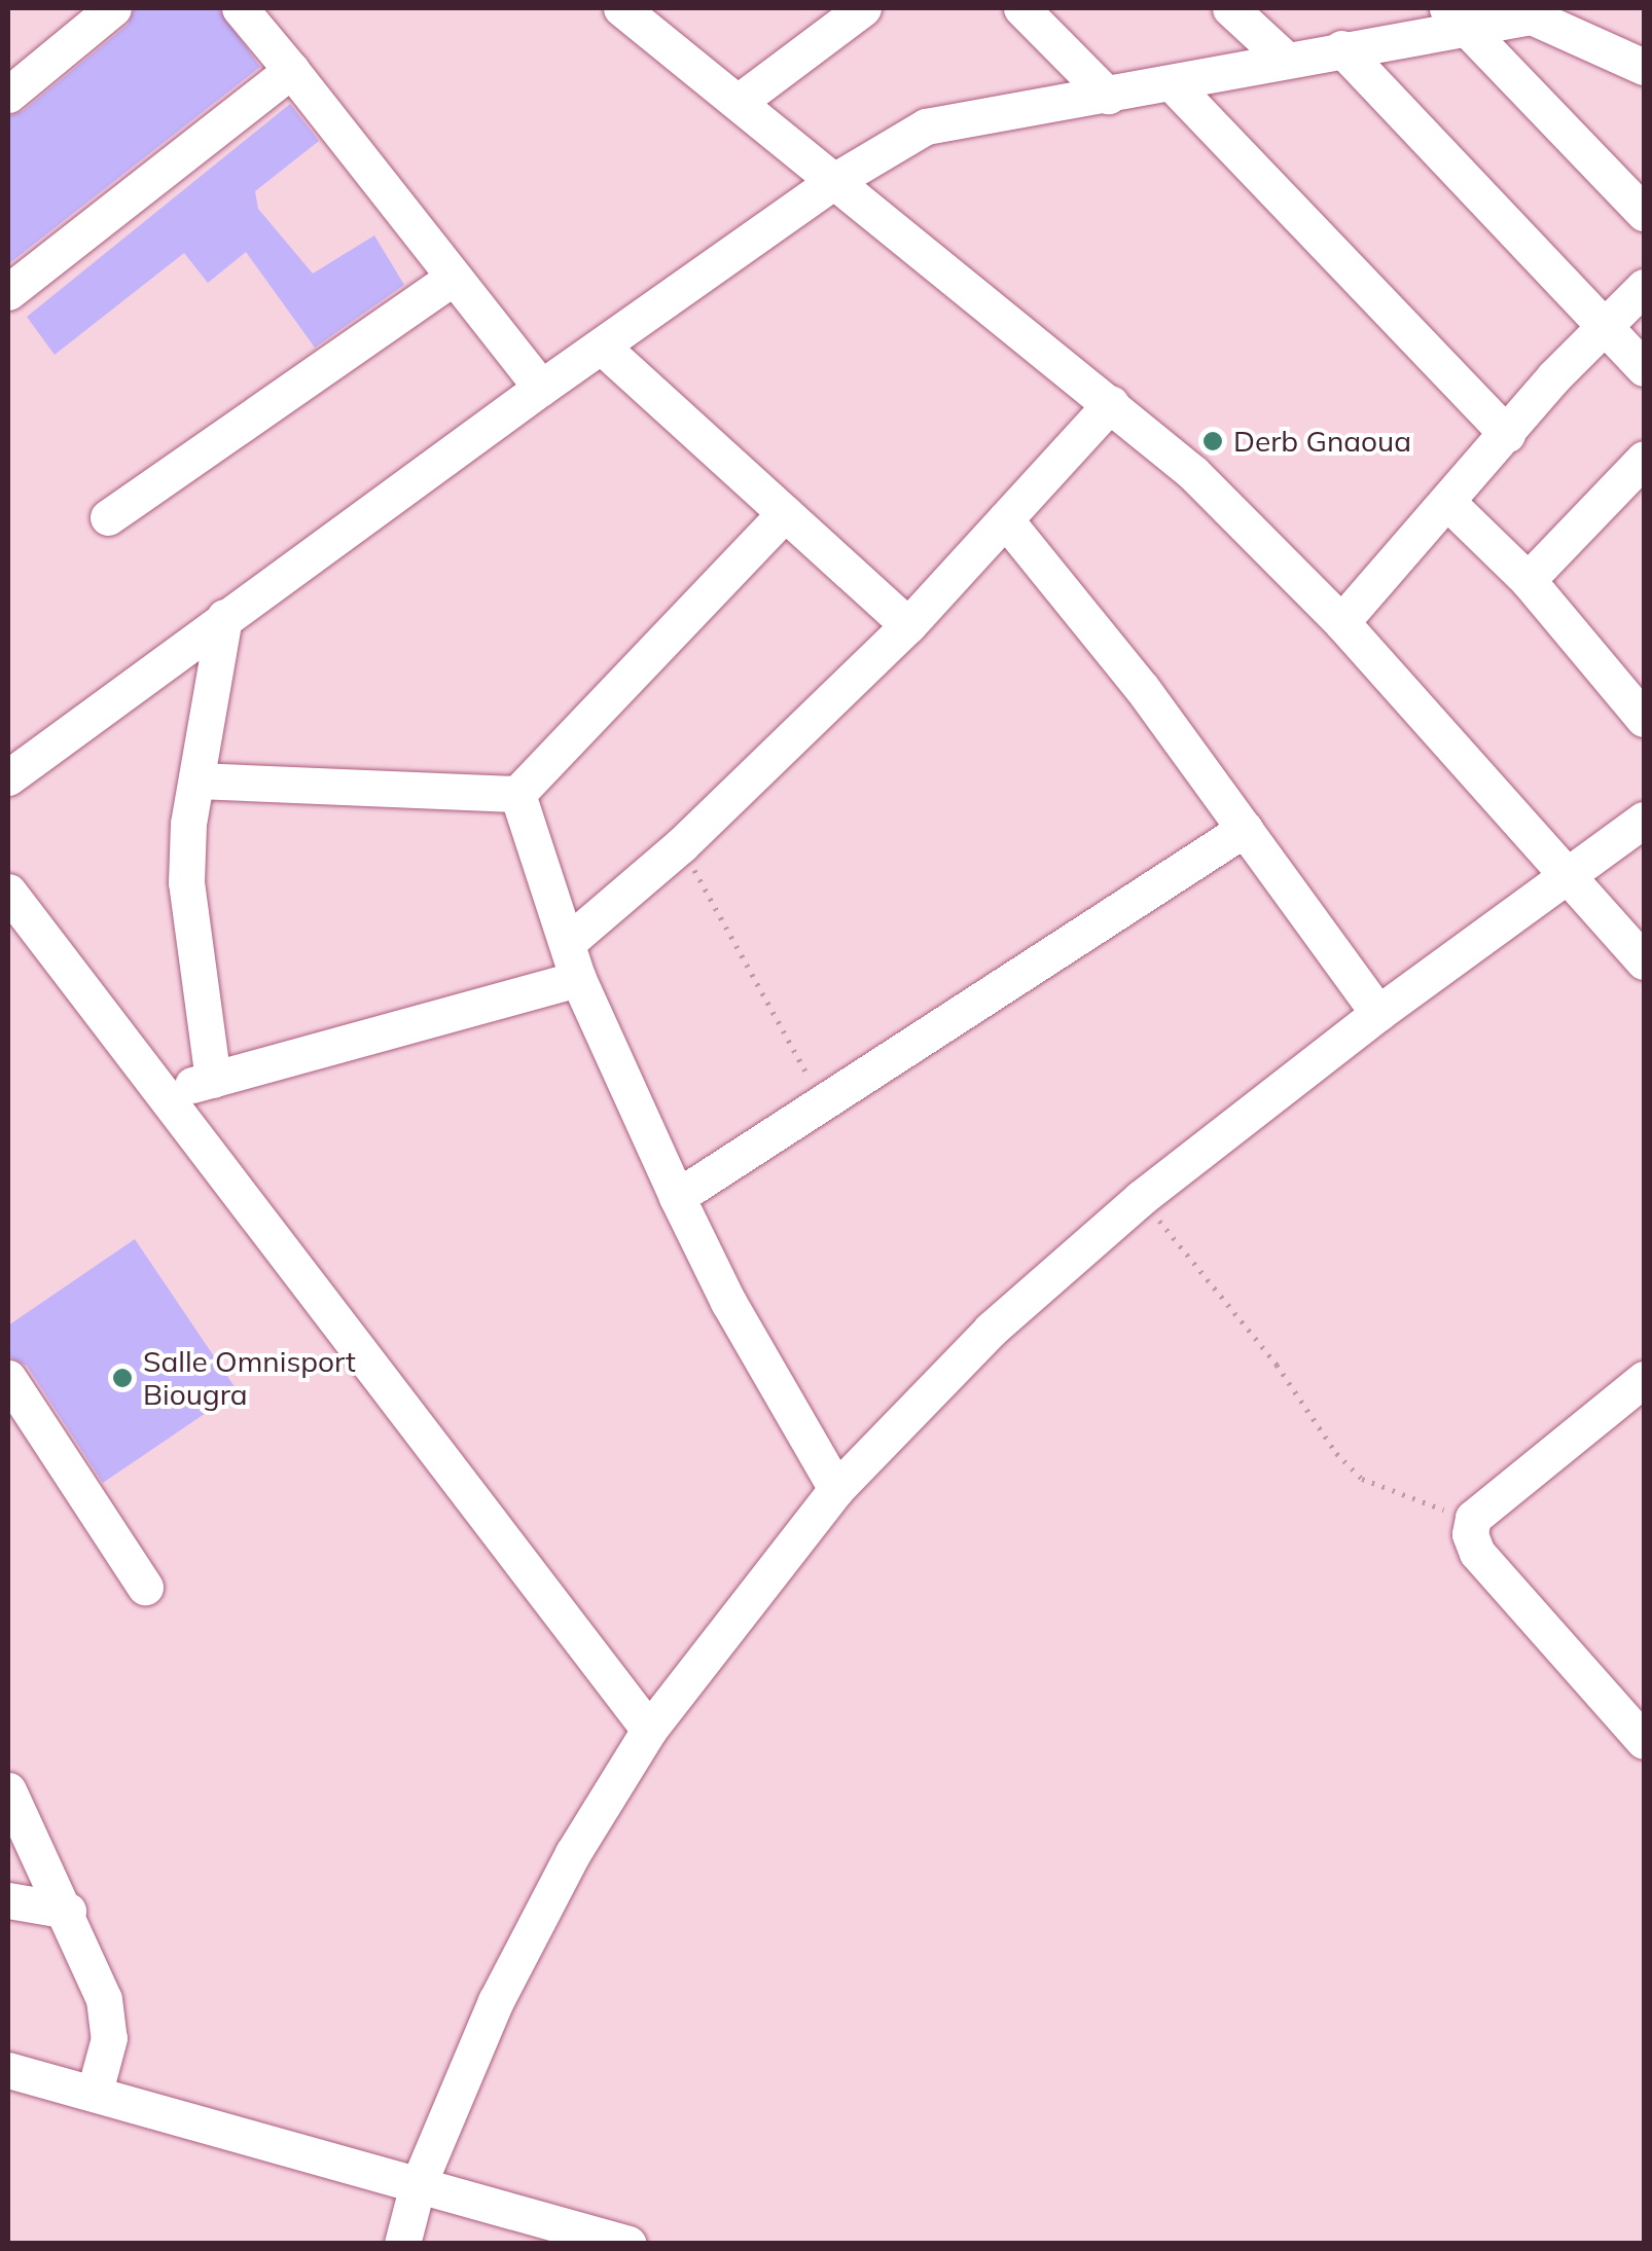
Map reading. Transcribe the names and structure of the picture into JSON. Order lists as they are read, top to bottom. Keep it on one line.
{"places":["Derb Gnaoua","Salle Omnisport Biougra"]}
